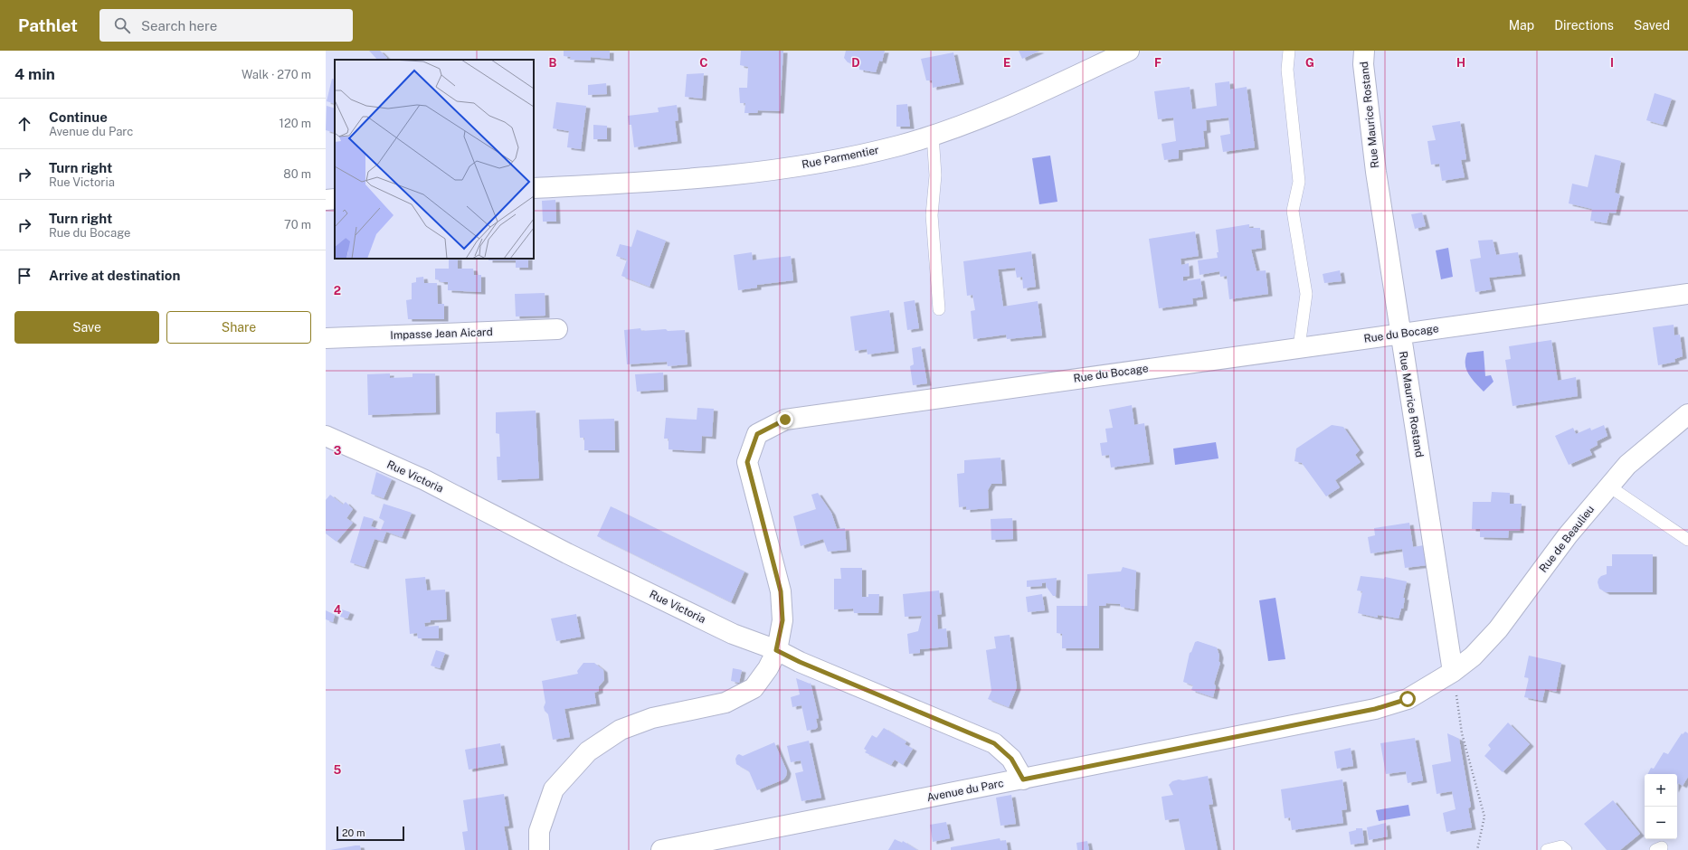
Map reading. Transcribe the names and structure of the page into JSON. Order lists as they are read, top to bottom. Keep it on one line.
{"streets":{"street":["Rue Maurice Rostand","Rue Parmentier","Impasse Jean Aicard","Rue du Bocage","Rue Victoria","Rue de Beaulieu","Avenue du Parc"]},"crossings":[["Rue Maurice Rostand","Rue du Bocage"],["Rue Maurice Rostand","Rue de Beaulieu"],["Rue Maurice Rostand","Avenue du Parc"],["Rue du Bocage","Rue Victoria"],["Rue Victoria","Avenue du Parc"],["Rue de Beaulieu","Avenue du Parc"]],"scale_bar":"20 m","page":{"header":"Pathlet","search":"Search here","nav":["Map","Directions","Saved"],"heading":["4 min","Walk · 270 m"],"list":[["Continue","Avenue du Parc","120 m"],["Turn right","Rue Victoria","80 m"],["Turn right","Rue du Bocage","70 m"],"Arrive at destination"],"buttons":["Save","Share"],"map_buttons":["+","−"],"scale":"20 m"},"grid":{"columns":["B","C","D","E","F","G","H","I"],"rows":["2","3","4","5"]}}
